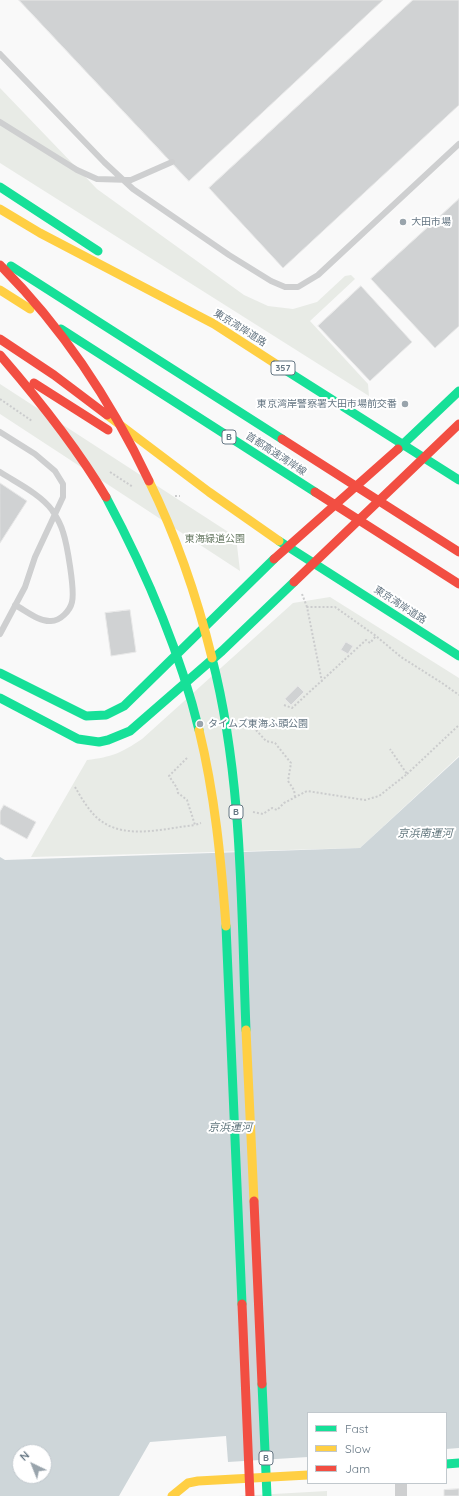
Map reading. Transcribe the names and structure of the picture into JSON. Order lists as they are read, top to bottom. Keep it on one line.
{"streets":{"main road":["東京湾岸道路","357","B","首都高速湾岸線"]},"crossings":[["東京湾岸道路","357"]],"water":["京浜南運河","京浜運河"],"parks":["東海緑道公園"],"places":["大田市場","東京湾岸警察署大田市場前交番","タイムズ東海ふ頭公園"],"legend":["Fast","Slow","Jam"],"north":"top left"}
